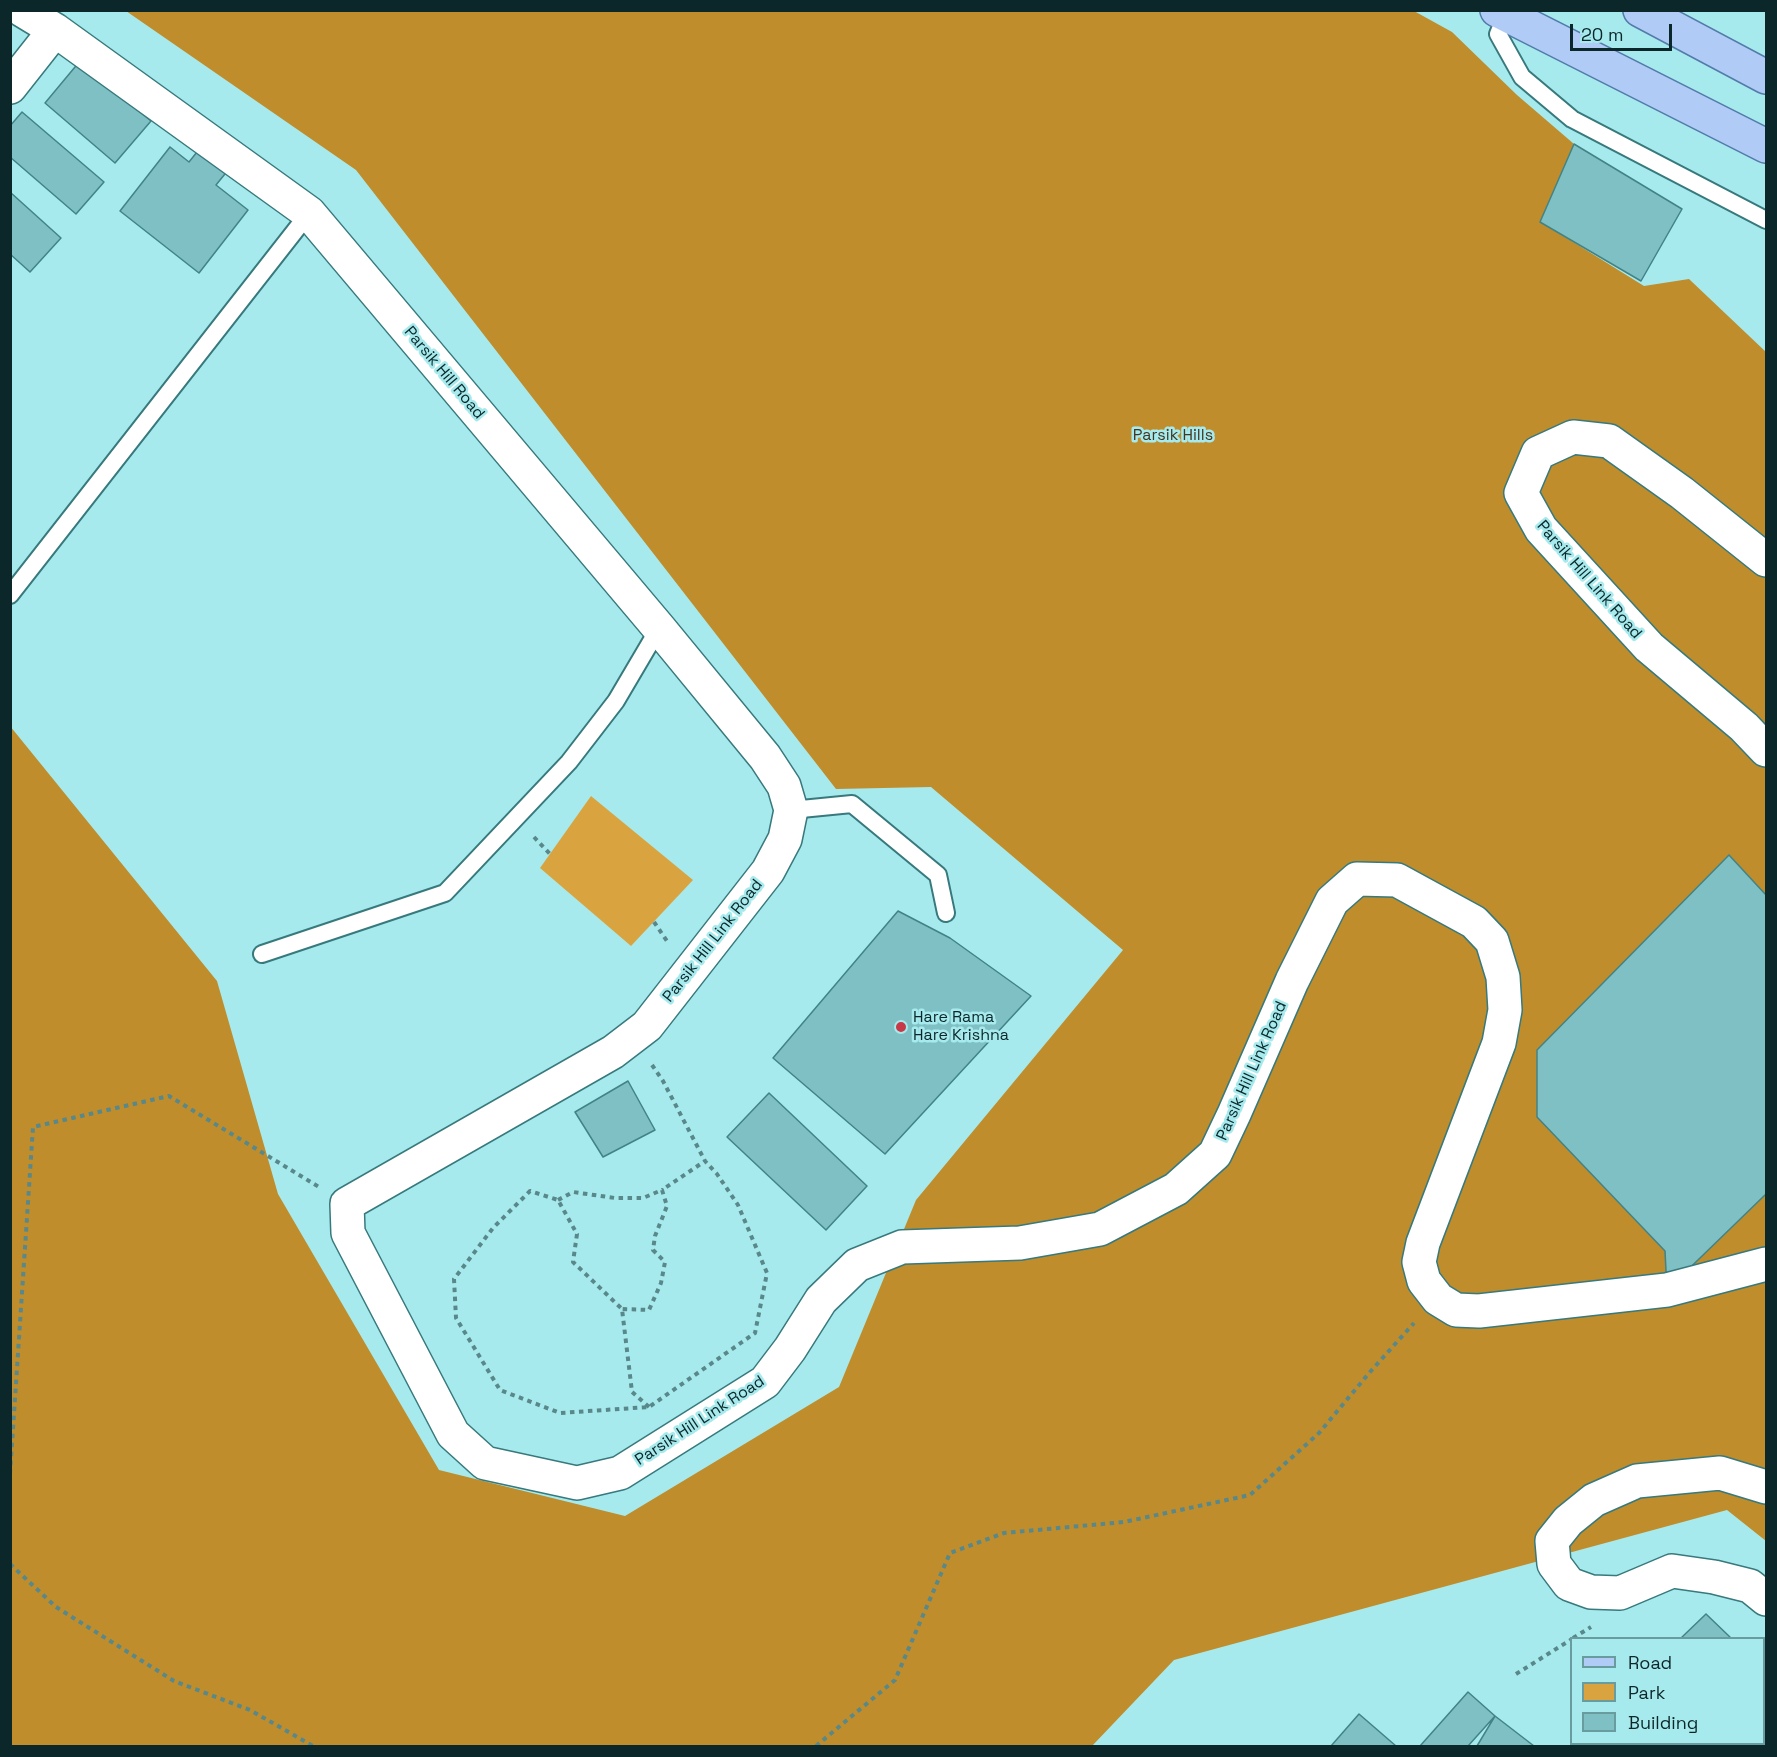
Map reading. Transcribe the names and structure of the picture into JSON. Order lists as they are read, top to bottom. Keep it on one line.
{"streets":{"street":["Parsik Hill Road","Parsik Hill Link Road"]},"crossings":[["Parsik Hill Road","Parsik Hill Link Road"]],"parks":["Parsik Hills"],"places":["Hare Rama Hare Krishna"],"legend":["Road","Park","Building"],"scale_bar":"20 m"}
